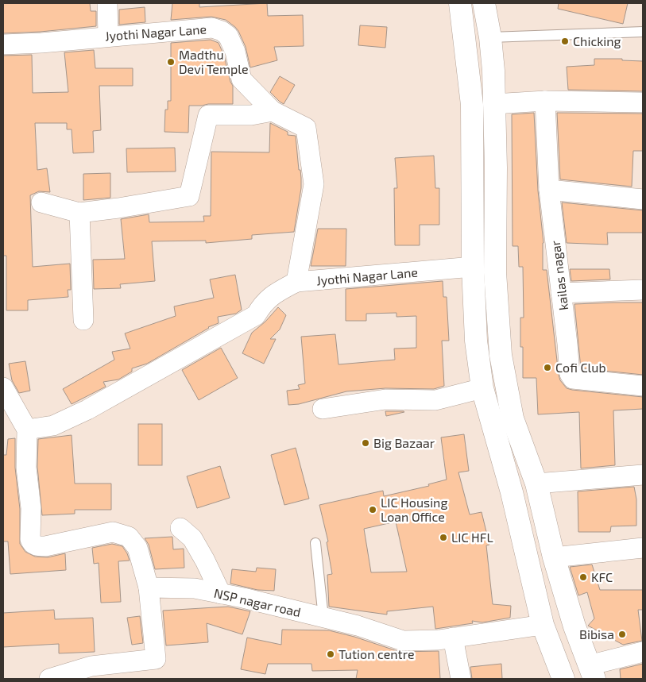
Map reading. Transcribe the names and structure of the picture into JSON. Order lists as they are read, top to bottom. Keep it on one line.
{"streets":{"street":["Jyothi Nagar Lane","kailas nagar","NSP nagar road"]},"places":["Chicking","Madthu Devi Temple","Cofi Club","Big Bazaar","LIC Housing Loan Office","LIC HFL","KFC","Bibisa","Tution centre"]}
